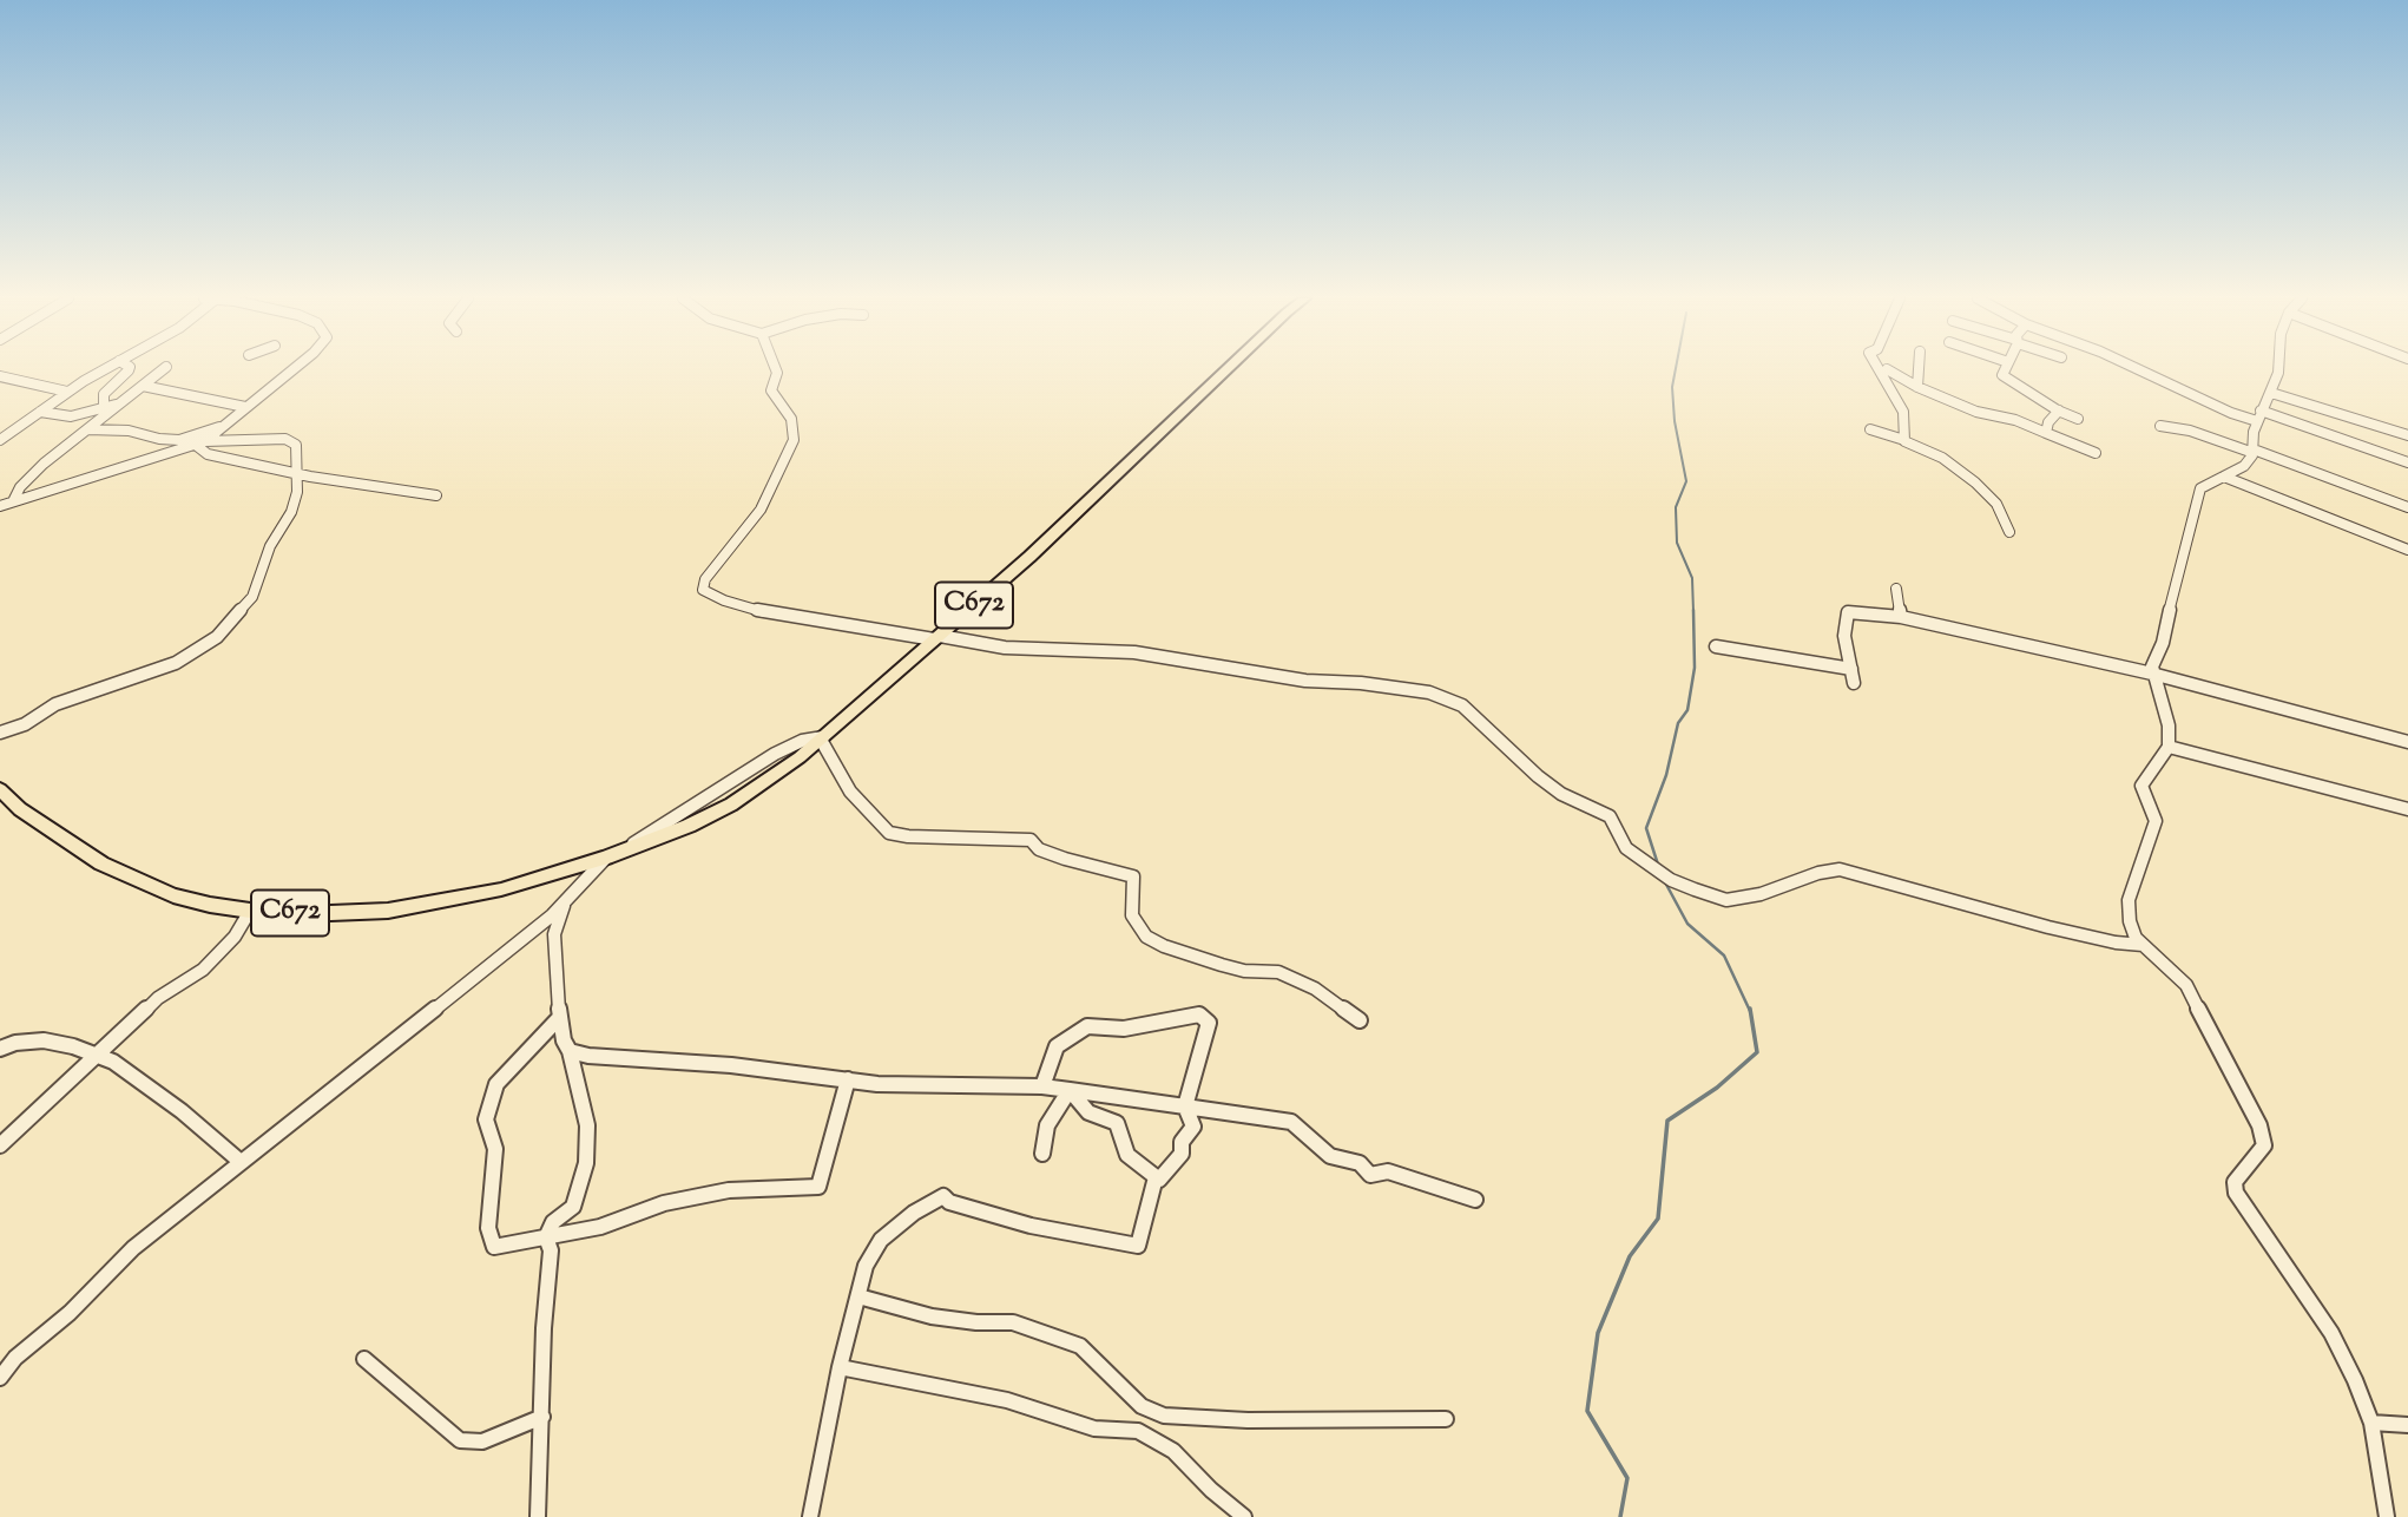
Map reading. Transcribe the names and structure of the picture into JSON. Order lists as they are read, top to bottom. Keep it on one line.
{"streets":{"main road":["C672"]}}
